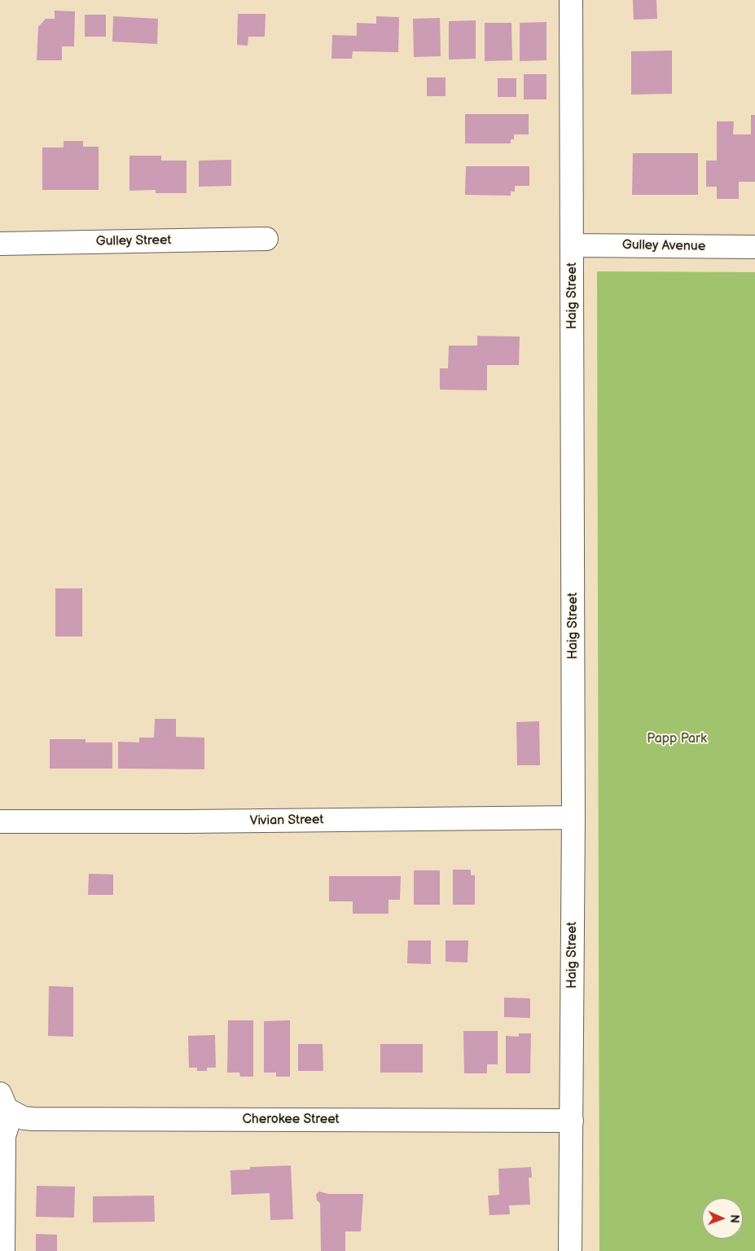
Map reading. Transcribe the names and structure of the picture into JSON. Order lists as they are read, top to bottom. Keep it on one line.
{"streets":{"street":["Gulley Street","Gulley Avenue","Haig Street","Vivian Street","Cherokee Street"]},"crossings":[["Gulley Avenue","Haig Street"],["Haig Street","Vivian Street"],["Haig Street","Cherokee Street"]],"parks":["Papp Park"],"north":"right"}
